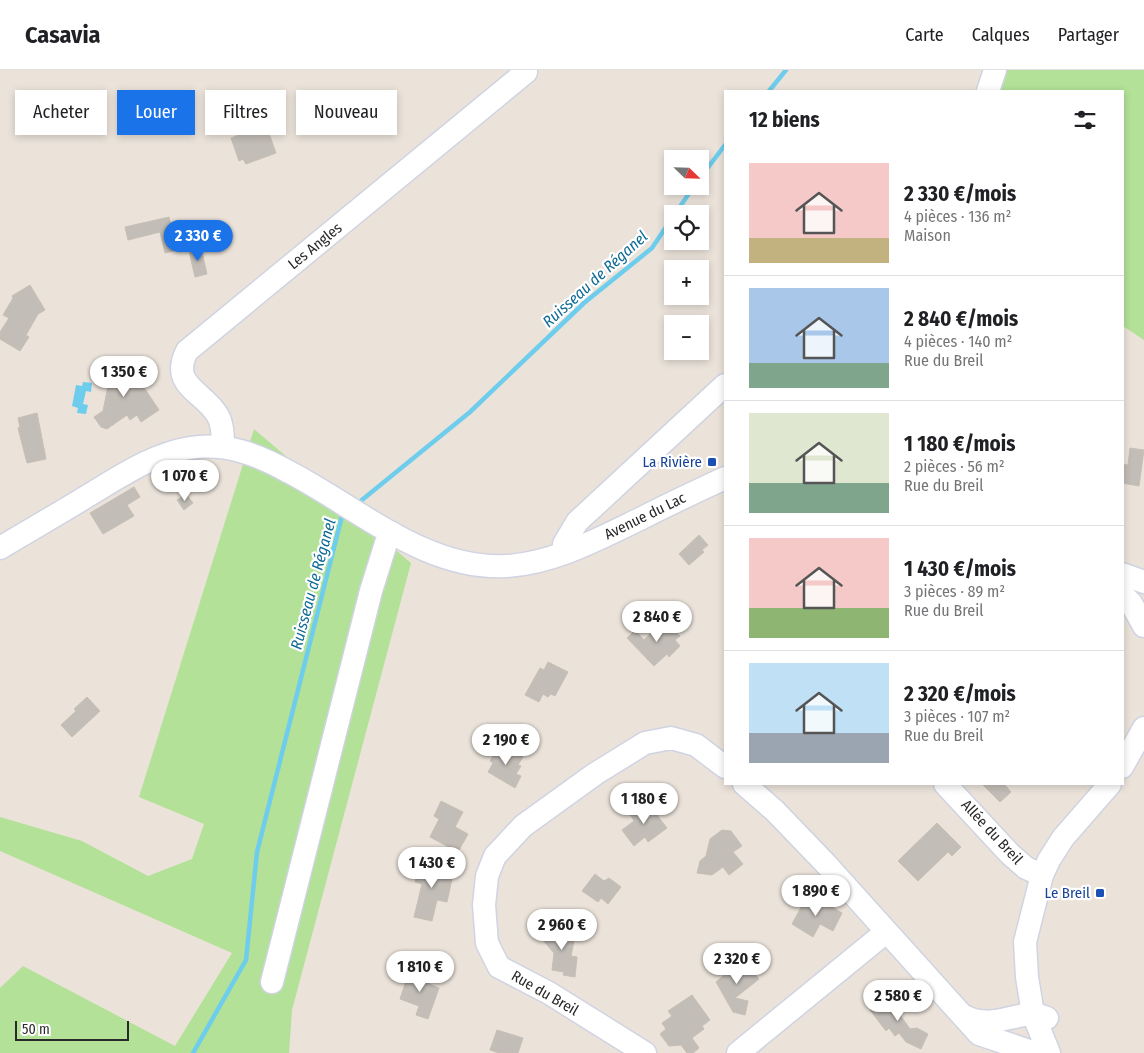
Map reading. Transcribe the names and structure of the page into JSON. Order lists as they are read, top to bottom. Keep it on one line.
{"streets":{"street":["Les Angles","Avenue du Lac","Allée du Breil","Rue du Breil"]},"crossings":[["Les Angles","Avenue du Lac"]],"water":["Ruisseau de Réganel"],"places":{"transit":["La Rivière","Le Breil"]},"scale_bar":"50 m","north":"bottom right","page":{"header":"Casavia","nav":["Carte","Calques","Partager"],"chip":["Acheter","Louer","Filtres","Nouveau"],"heading":"12 biens","map_buttons":["+","−"],"list":[{"name":"2 330 €/mois","note":"4 pièces · 136 m² · Maison"},{"name":"2 840 €/mois","note":"4 pièces · 140 m² · Rue du Breil"},{"name":"1 180 €/mois","note":"2 pièces · 56 m² · Rue du Breil"},{"name":"1 430 €/mois","note":"3 pièces · 89 m² · Rue du Breil"},{"name":"2 320 €/mois","note":"3 pièces · 107 m² · Rue du Breil"}],"price":["2 330 €","1 350 €","1 070 €","2 840 €","2 190 €","1 180 €","1 430 €","1 890 €","2 960 €","2 320 €","1 810 €","2 580 €"],"scale":"50 m"}}
